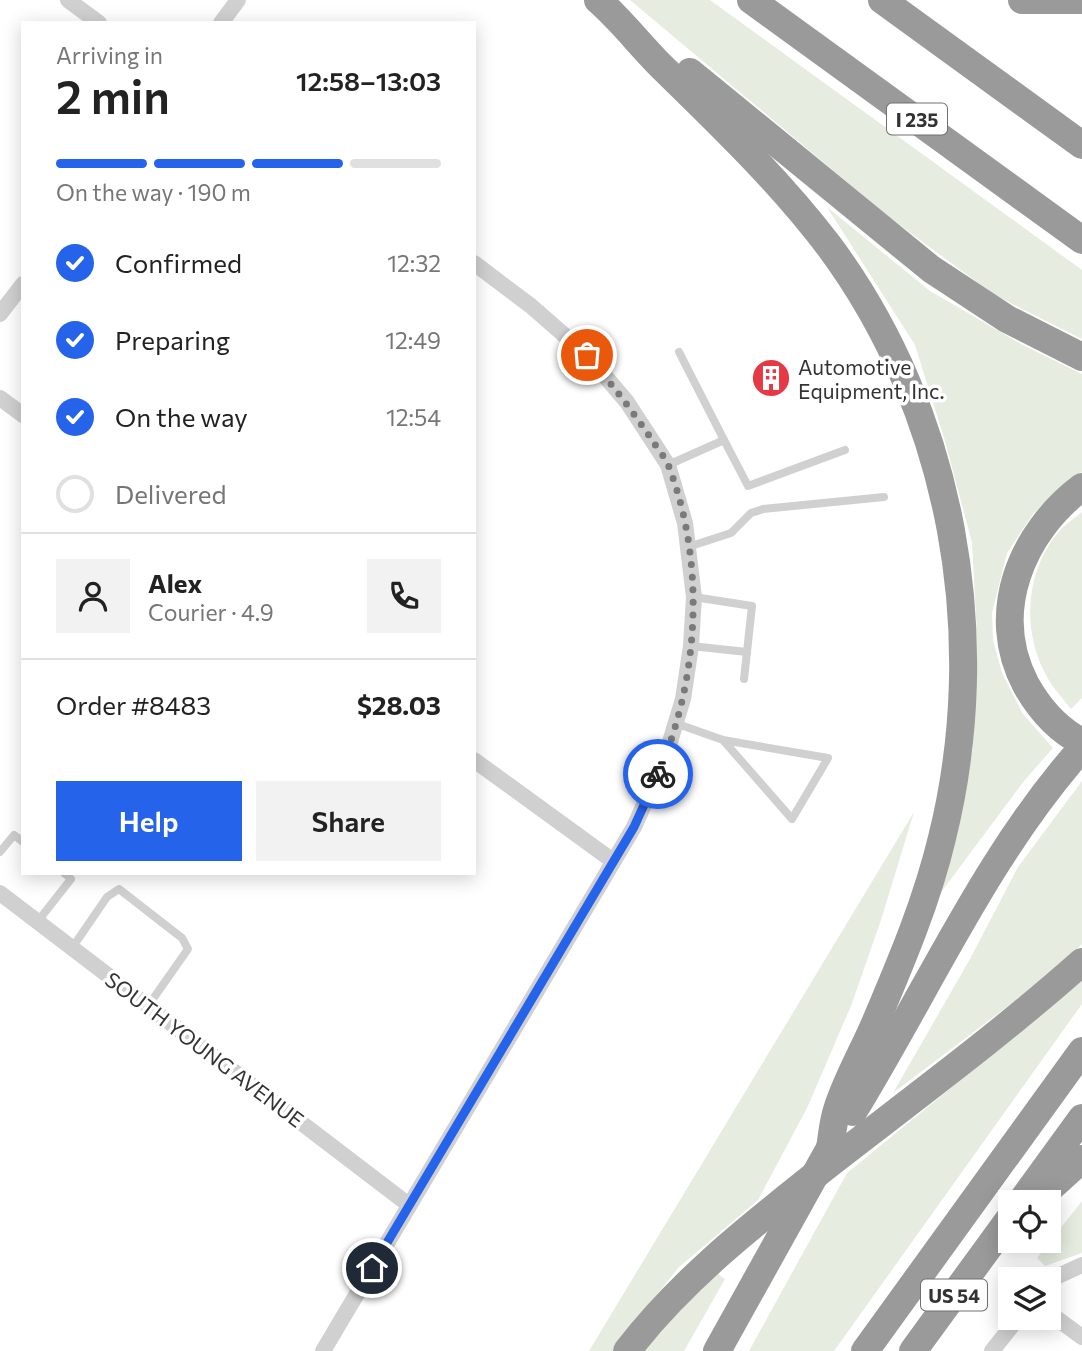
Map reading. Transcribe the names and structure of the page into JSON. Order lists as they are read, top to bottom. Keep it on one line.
{"streets":{"highway":["I 235","US 54"],"street":["SOUTH YOUNG AVENUE"]},"places":{"building":["Automotive Equipment, Inc."]},"page":{"heading":["2 min","Arriving in","12:58–13:03"],"panel":["Alex","Courier · 4.9","Order #8483","$28.03"],"bar":"On the way · 190 m","list":[["Confirmed","12:32"],["Preparing","12:49"],["On the way","12:54"],"Delivered"],"buttons":["Help","Share"]}}
